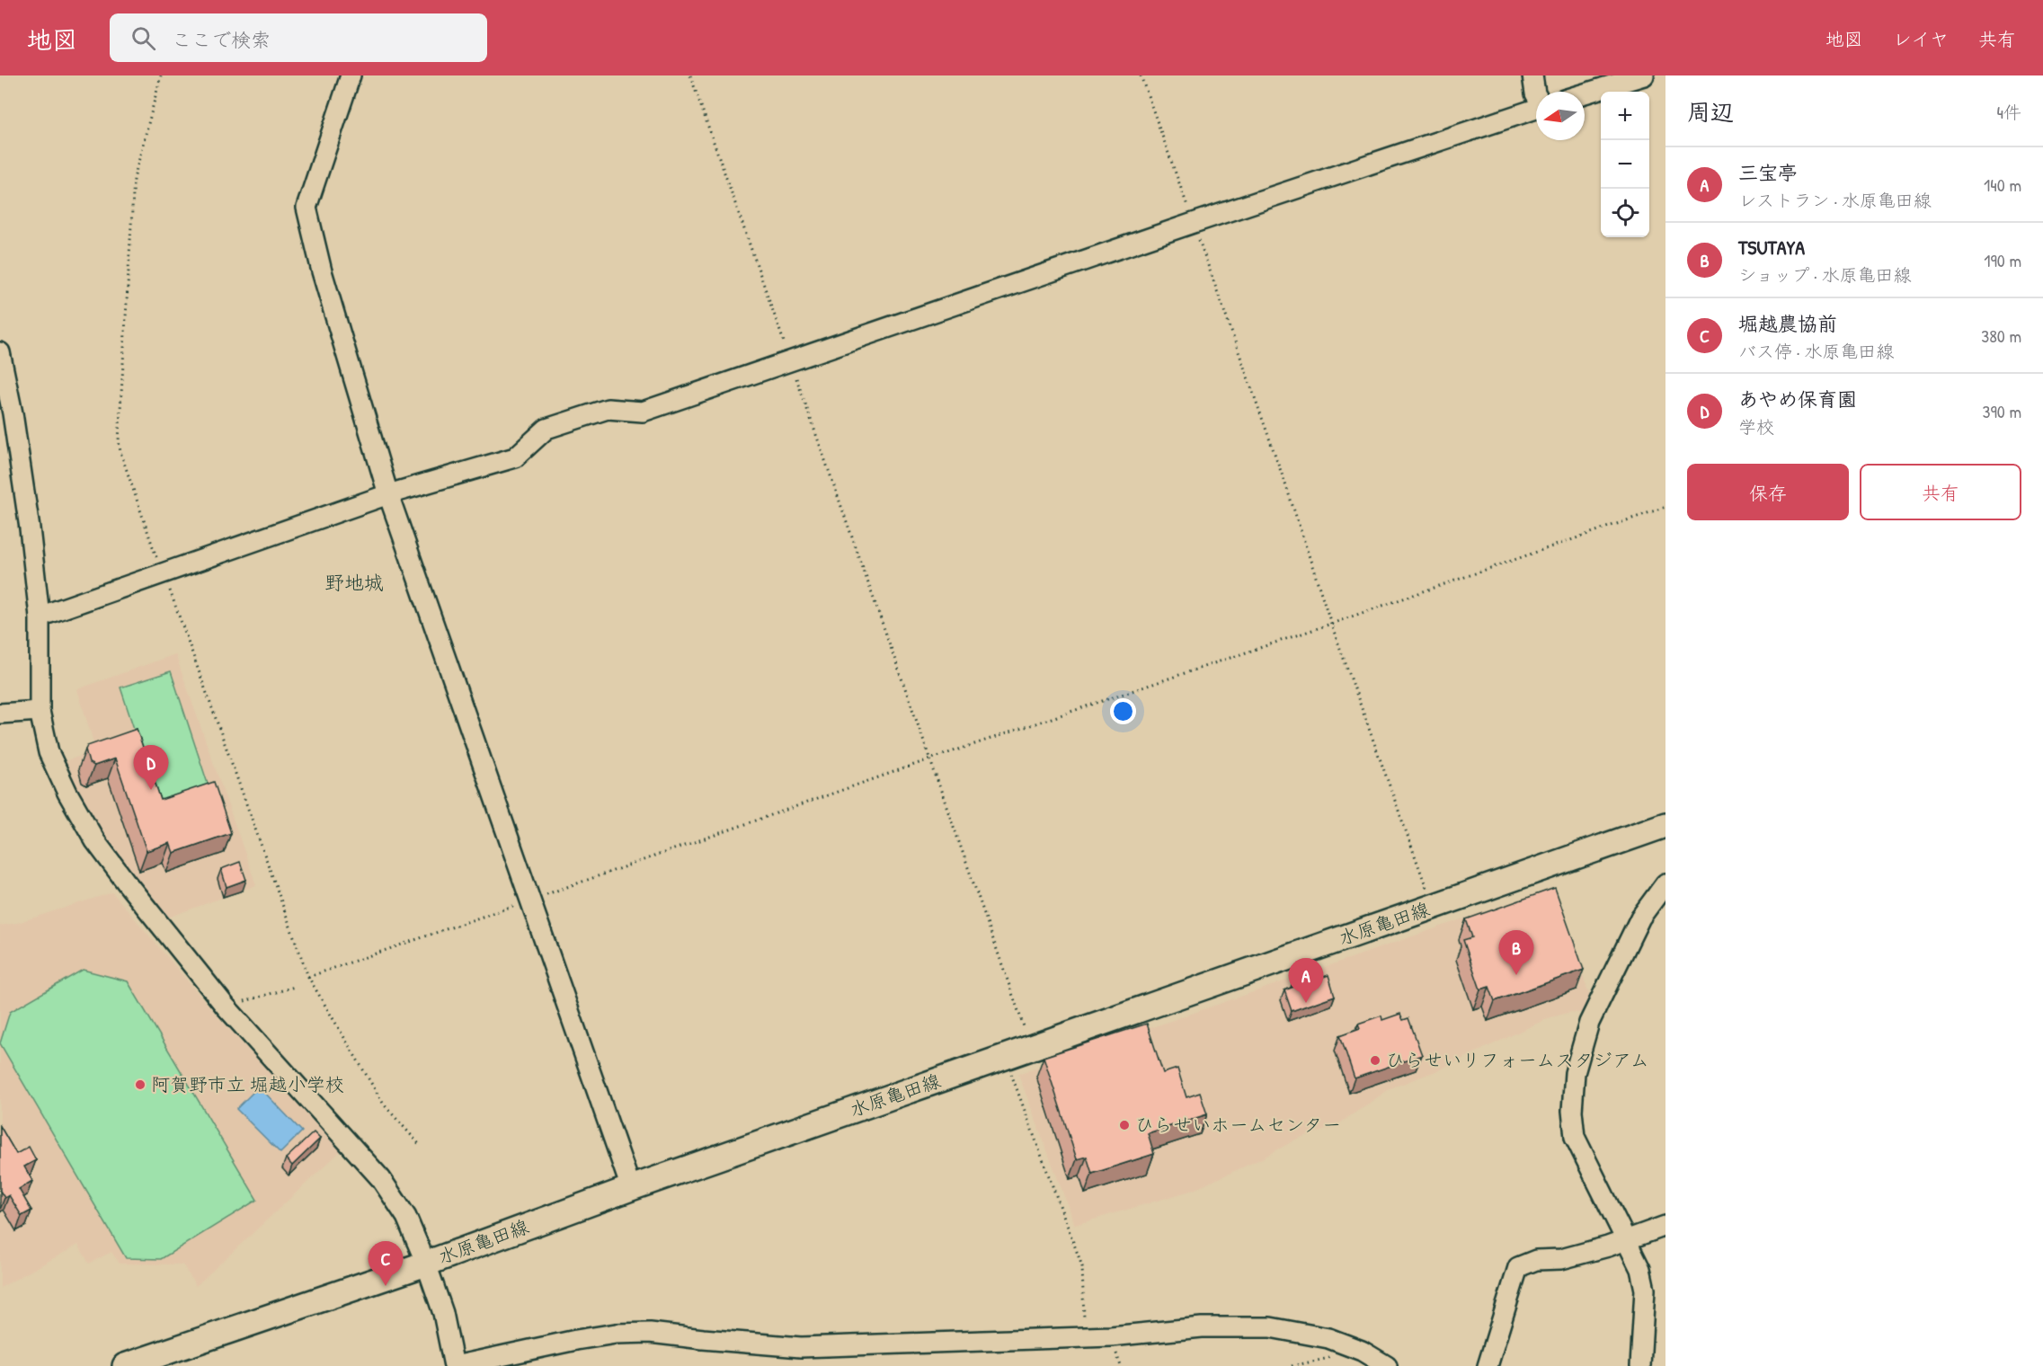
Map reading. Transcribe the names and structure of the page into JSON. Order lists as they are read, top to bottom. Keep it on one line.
{"streets":{"main road":["水原亀田線"]},"districts":["野地城"],"places":["ひらせいリフォームスタジアム","阿賀野市立 堀越小学校","ひらせいホームセンター"],"north":"left","page":{"header":"地図","search":"ここで検索","nav":["地図","レイヤ","共有"],"heading":["周辺","4件"],"map_buttons":["+","−"],"list":[{"mark":"A","name":"三宝亭","note":"レストラン · 水原亀田線","value":"140 m"},{"mark":"B","name":"TSUTAYA","note":"ショップ · 水原亀田線","value":"190 m"},{"mark":"C","name":"堀越農協前","note":"バス停 · 水原亀田線","value":"380 m"},{"mark":"D","name":"あやめ保育園","note":"学校","value":"390 m"}],"buttons":["保存","共有"],"pins":["D","B","A","C"]}}
